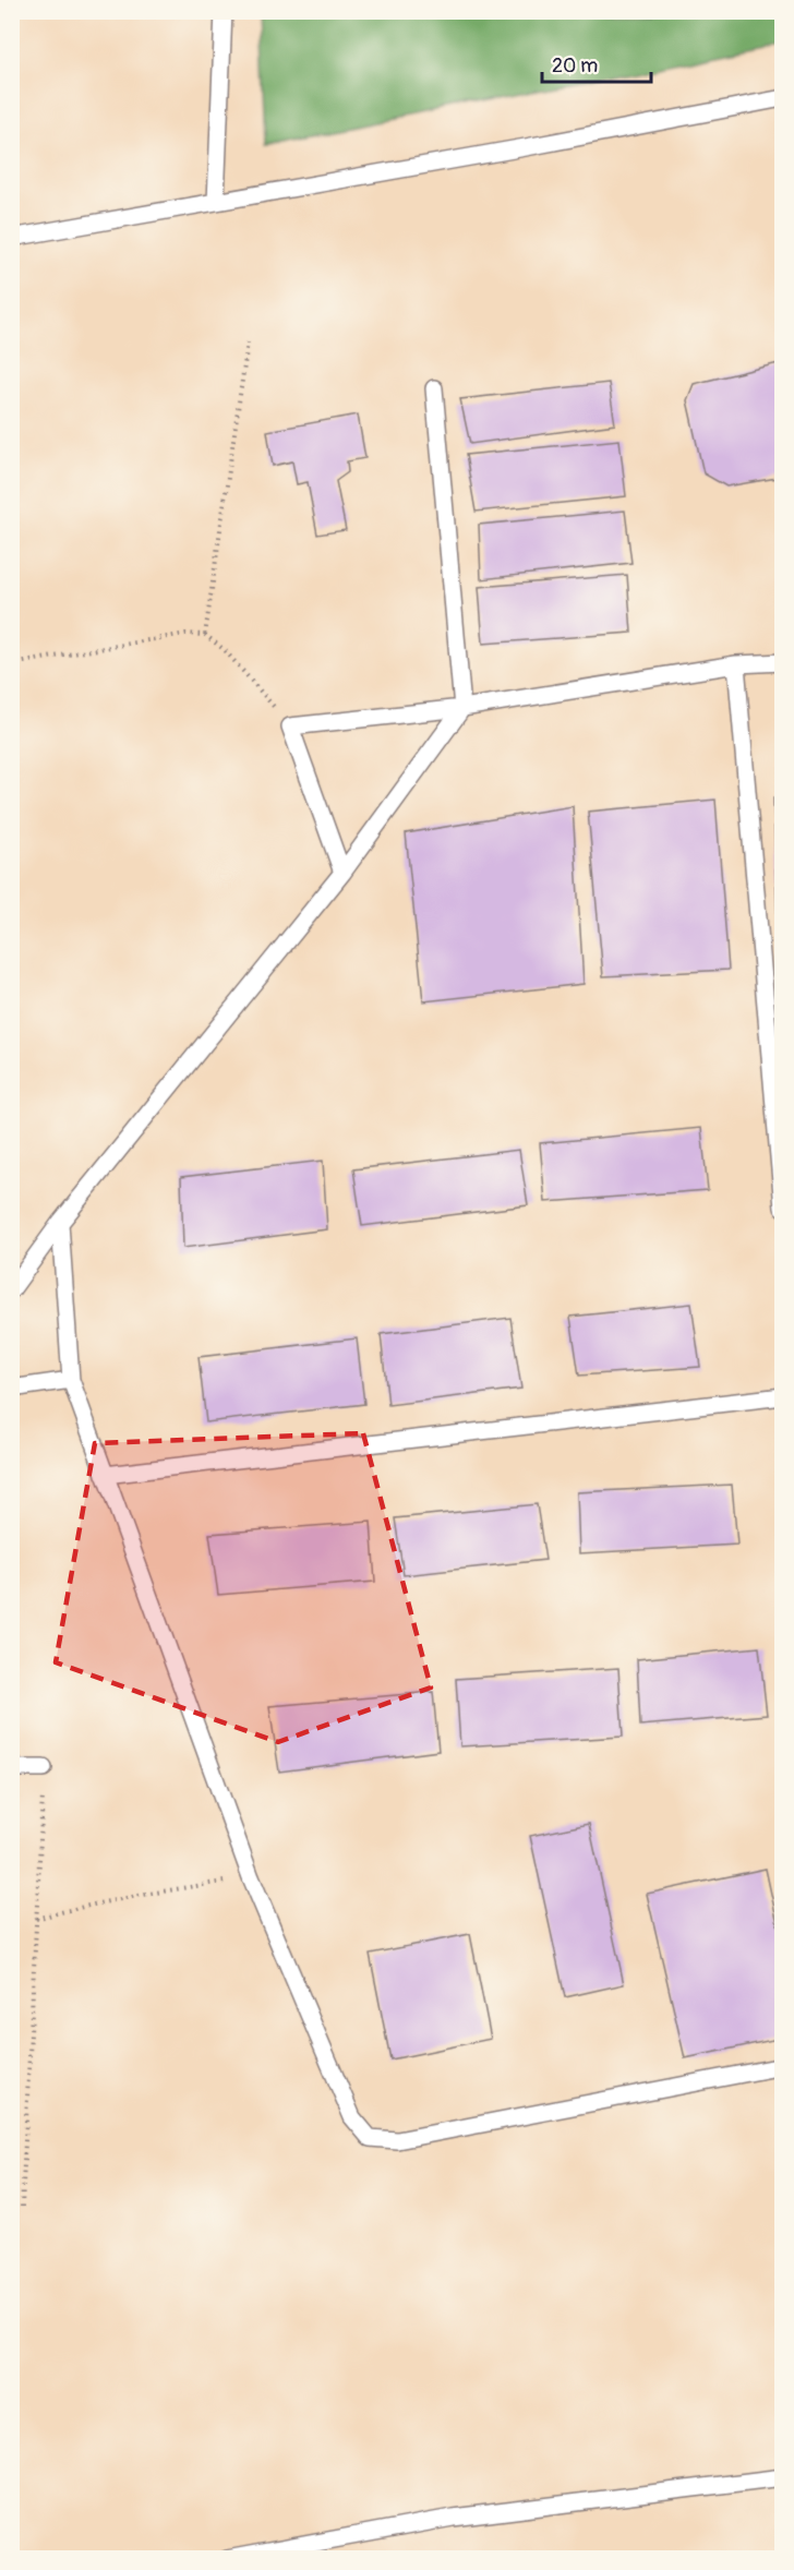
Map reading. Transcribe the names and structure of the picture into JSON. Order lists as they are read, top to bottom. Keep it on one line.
{"scale_bar":"20 m"}
